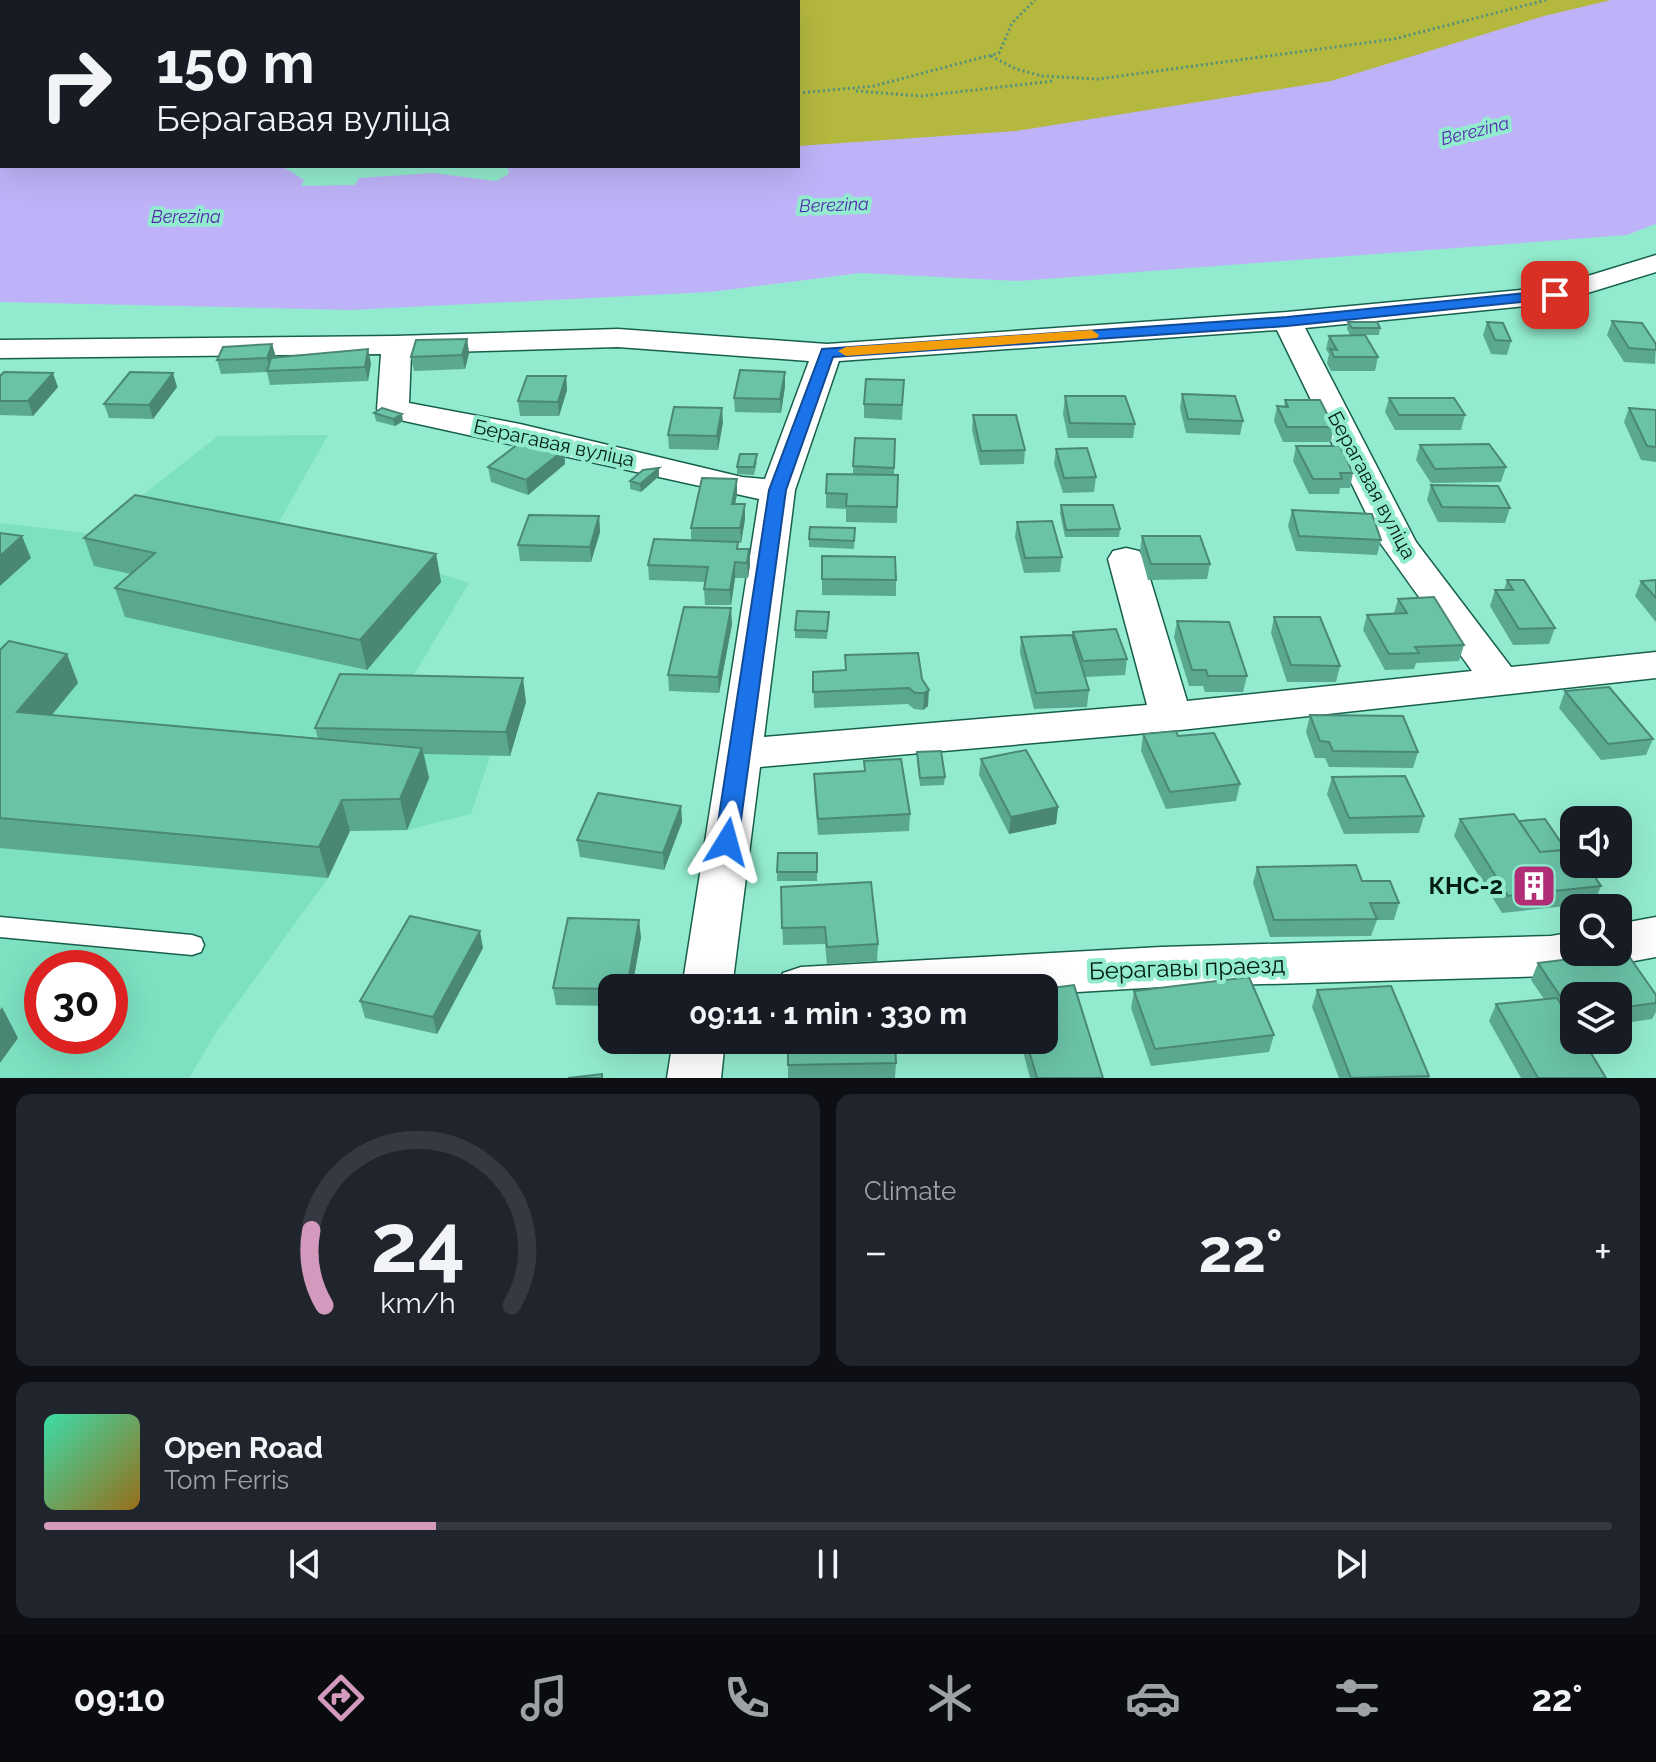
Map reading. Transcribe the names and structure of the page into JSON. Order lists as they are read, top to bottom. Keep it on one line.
{"streets":{"street":["Берагавая вуліца","Берагавы праезд"]},"water":["Berezina"],"places":{"building":["КНС-2"]},"page":{"turn":["150 m","Берагавая вуліца"],"limit":"30","trip":"09:11 · 1 min · 330 m","tile":"Climate","heat":["−","22°","+"],"song":["Open Road","Tom Ferris"],"tabs":["09:10","22°"],"gauge":["24","km/h"]}}
